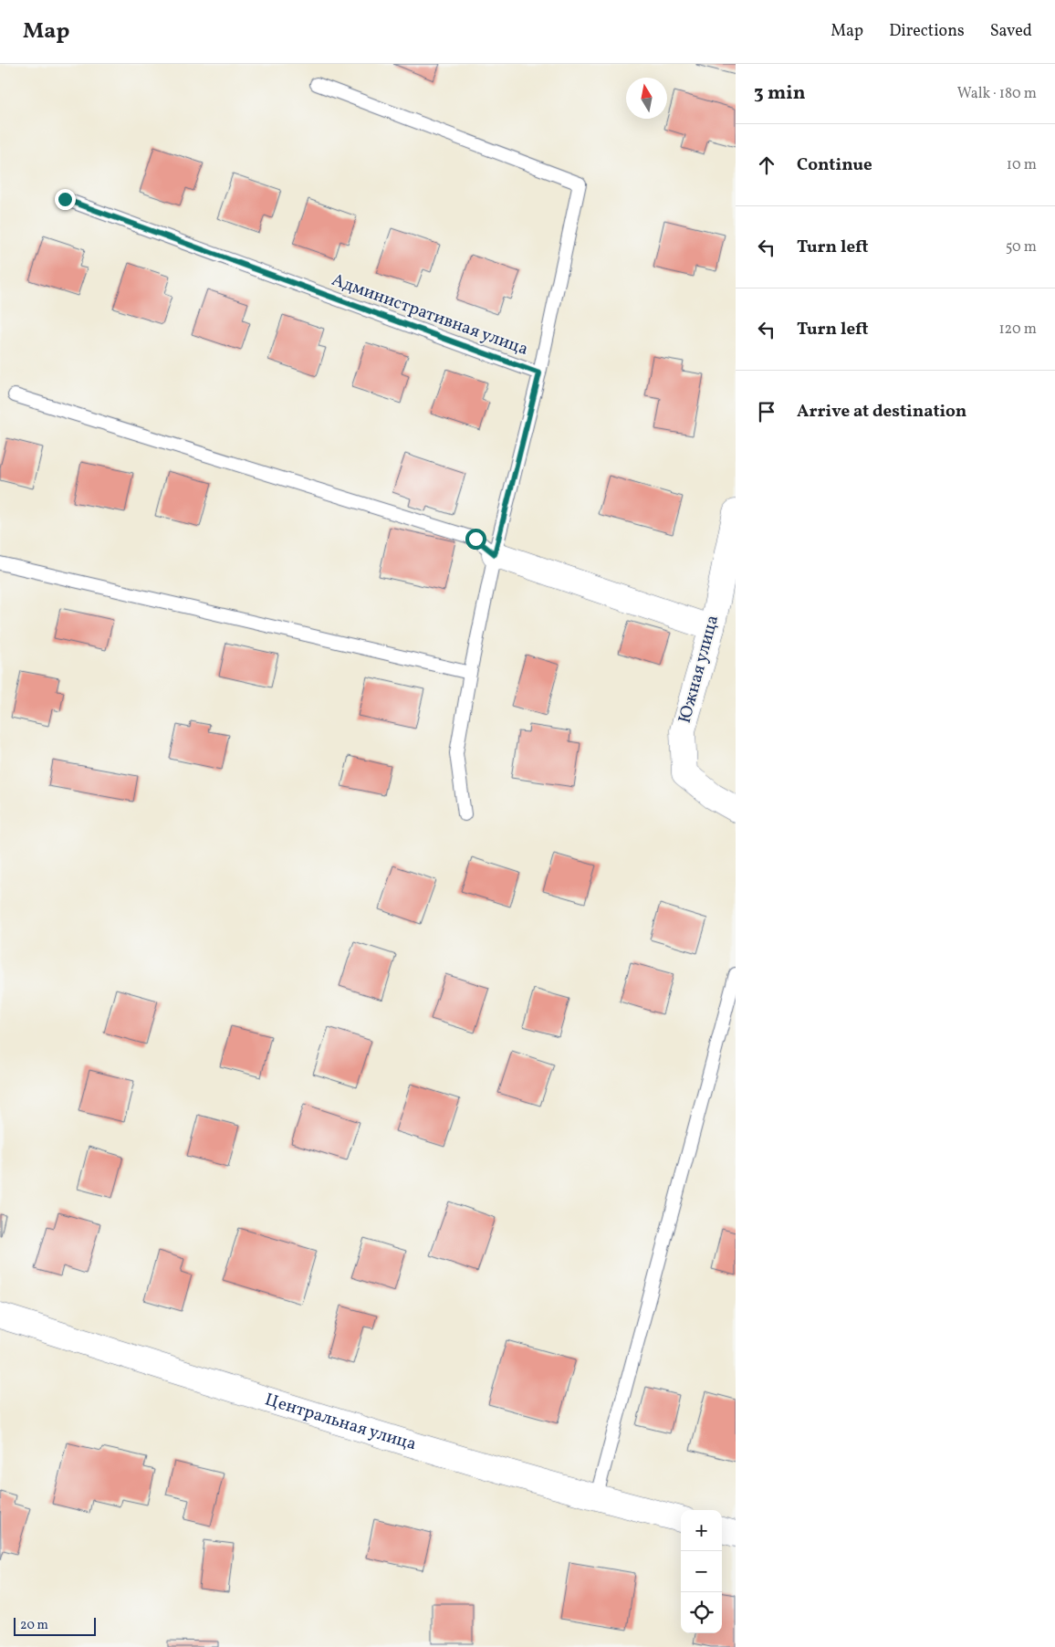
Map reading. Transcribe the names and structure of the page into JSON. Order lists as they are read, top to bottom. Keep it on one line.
{"streets":{"street":["Южная улица","Центральная улица"],"lane":["Административная улица"]},"scale_bar":"20 m","north":"top","page":{"header":"Map","nav":["Map","Directions","Saved"],"heading":["3 min","Walk · 180 m"],"list":[["Continue","10 m"],["Turn left","50 m"],["Turn left","120 m"],"Arrive at destination"],"map_buttons":["+","−"],"scale":"20 m"}}
